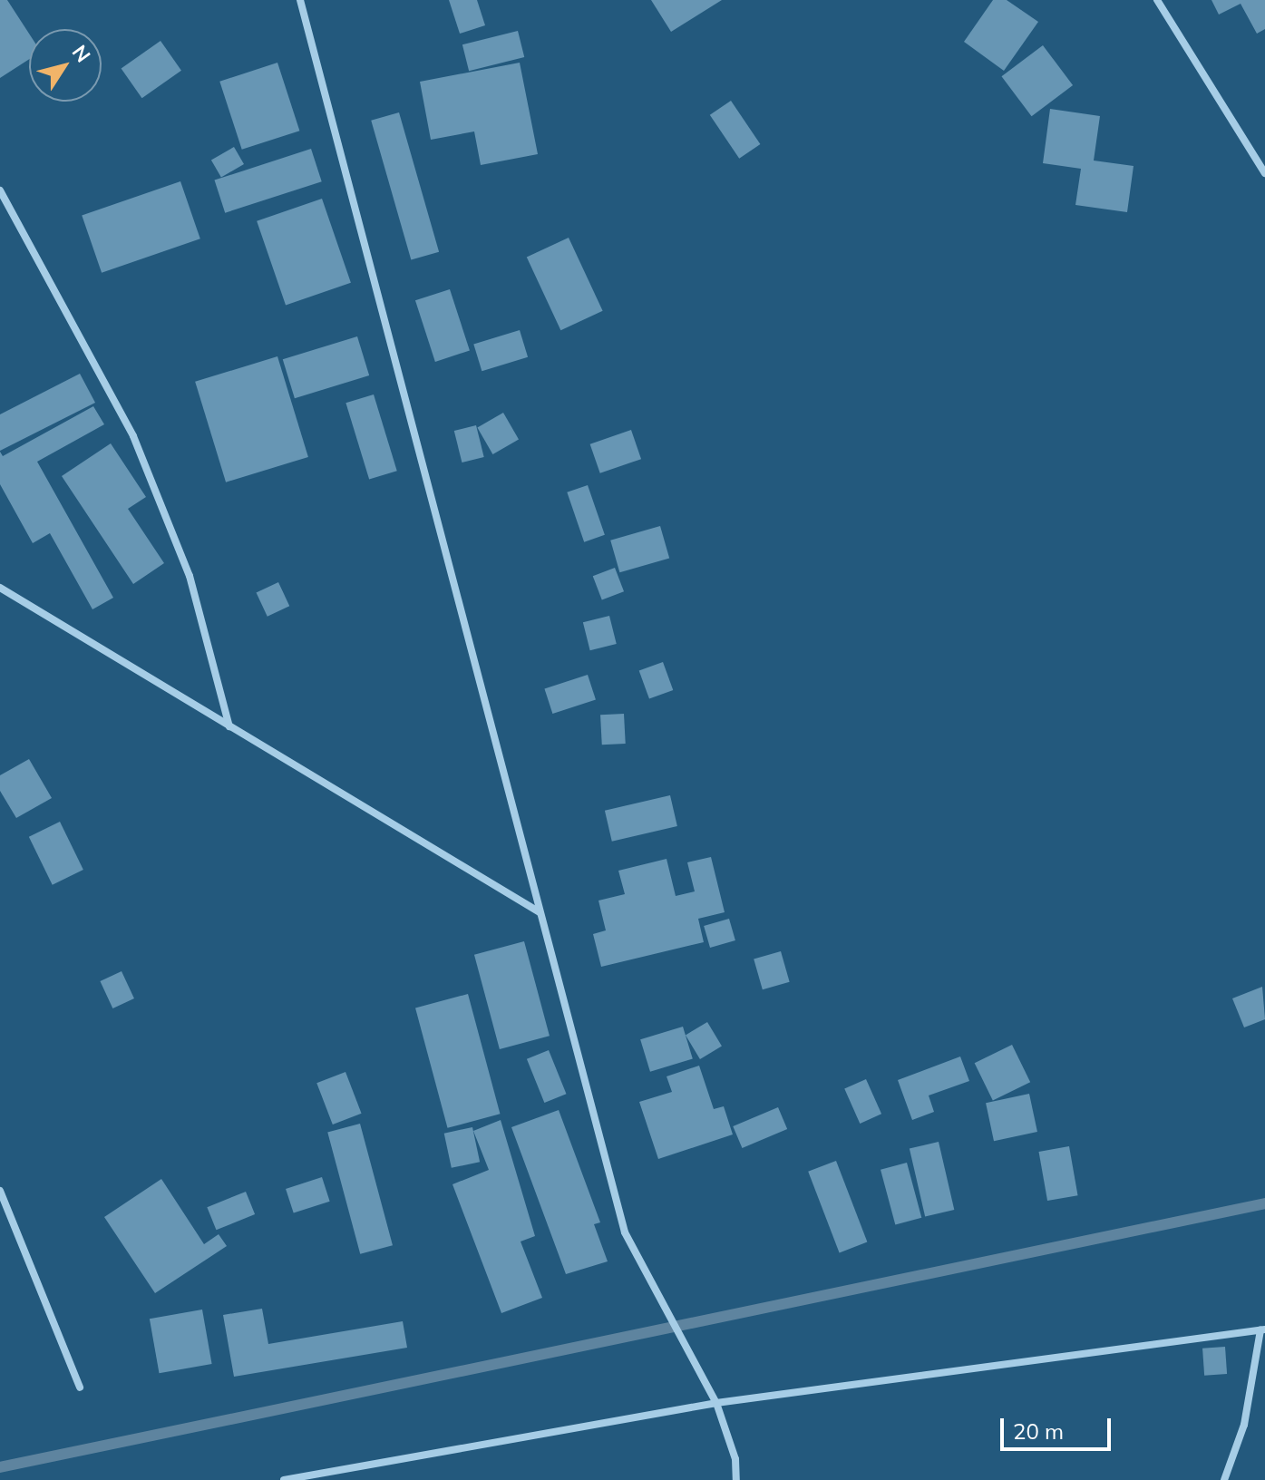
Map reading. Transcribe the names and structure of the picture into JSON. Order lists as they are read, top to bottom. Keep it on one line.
{"scale_bar":"20 m","north":"top right"}
